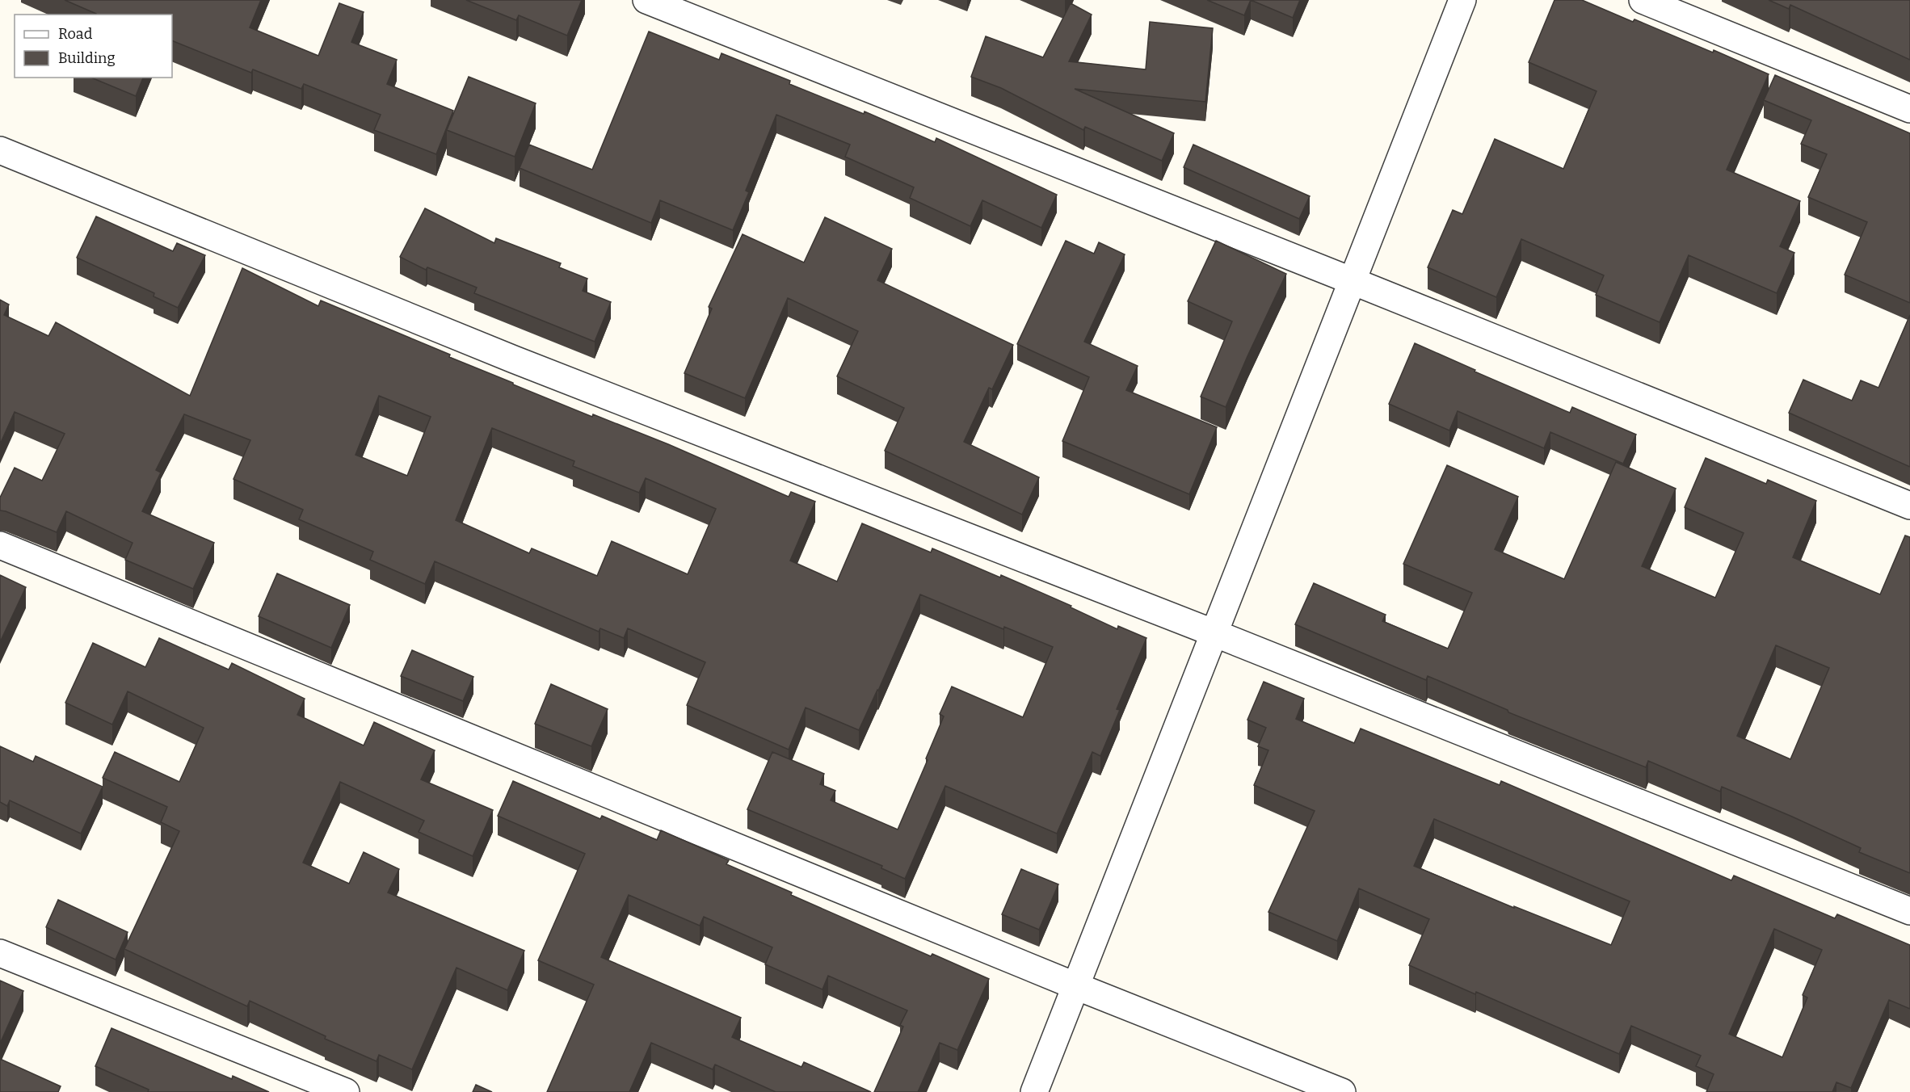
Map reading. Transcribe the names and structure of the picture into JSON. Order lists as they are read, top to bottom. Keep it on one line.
{"legend":["Road","Building"]}
